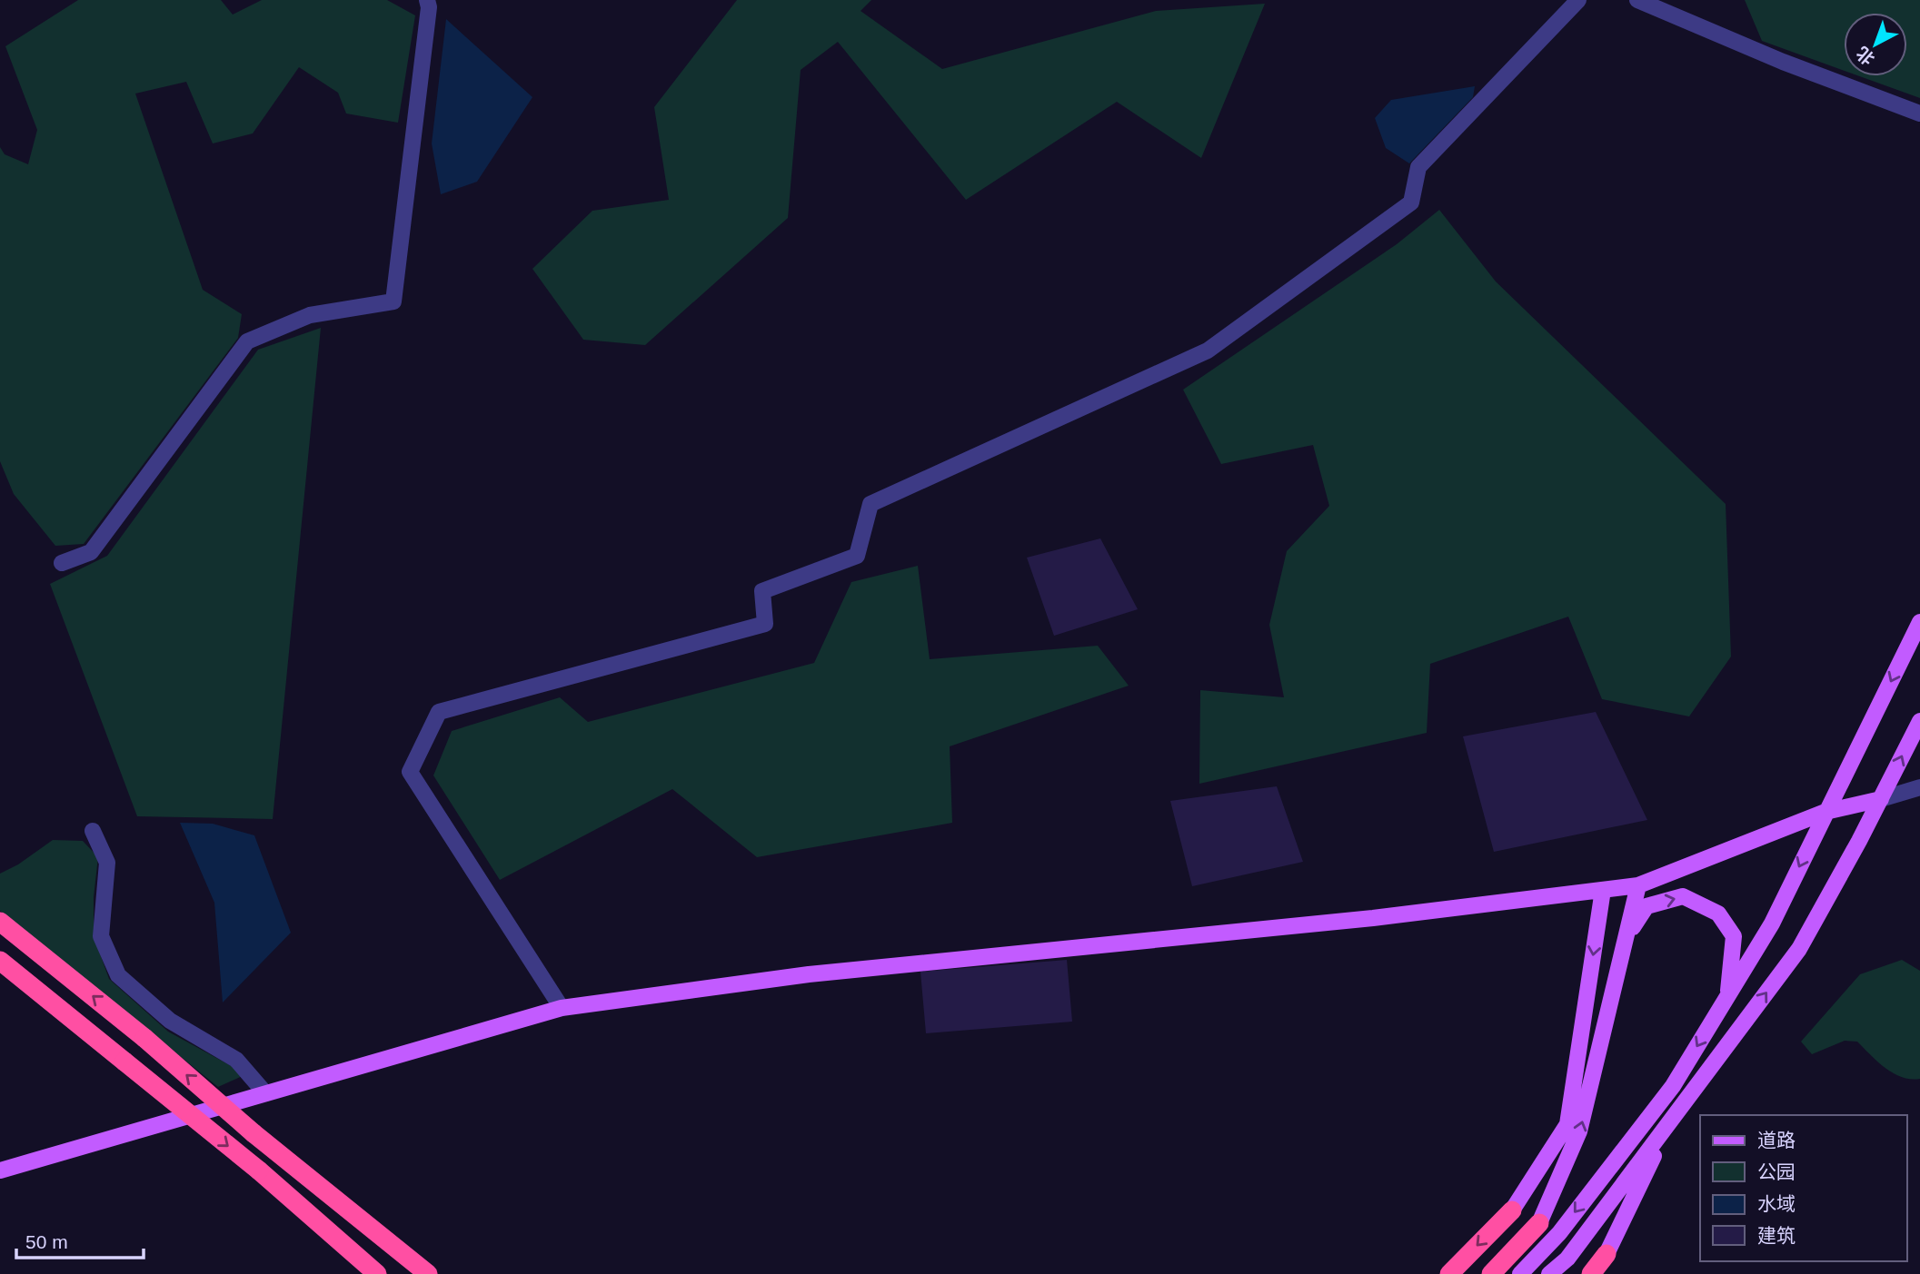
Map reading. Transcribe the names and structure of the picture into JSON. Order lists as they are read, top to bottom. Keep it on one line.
{"legend":["道路","公园","水域","建筑"],"scale_bar":"50 m","north":"bottom left"}
